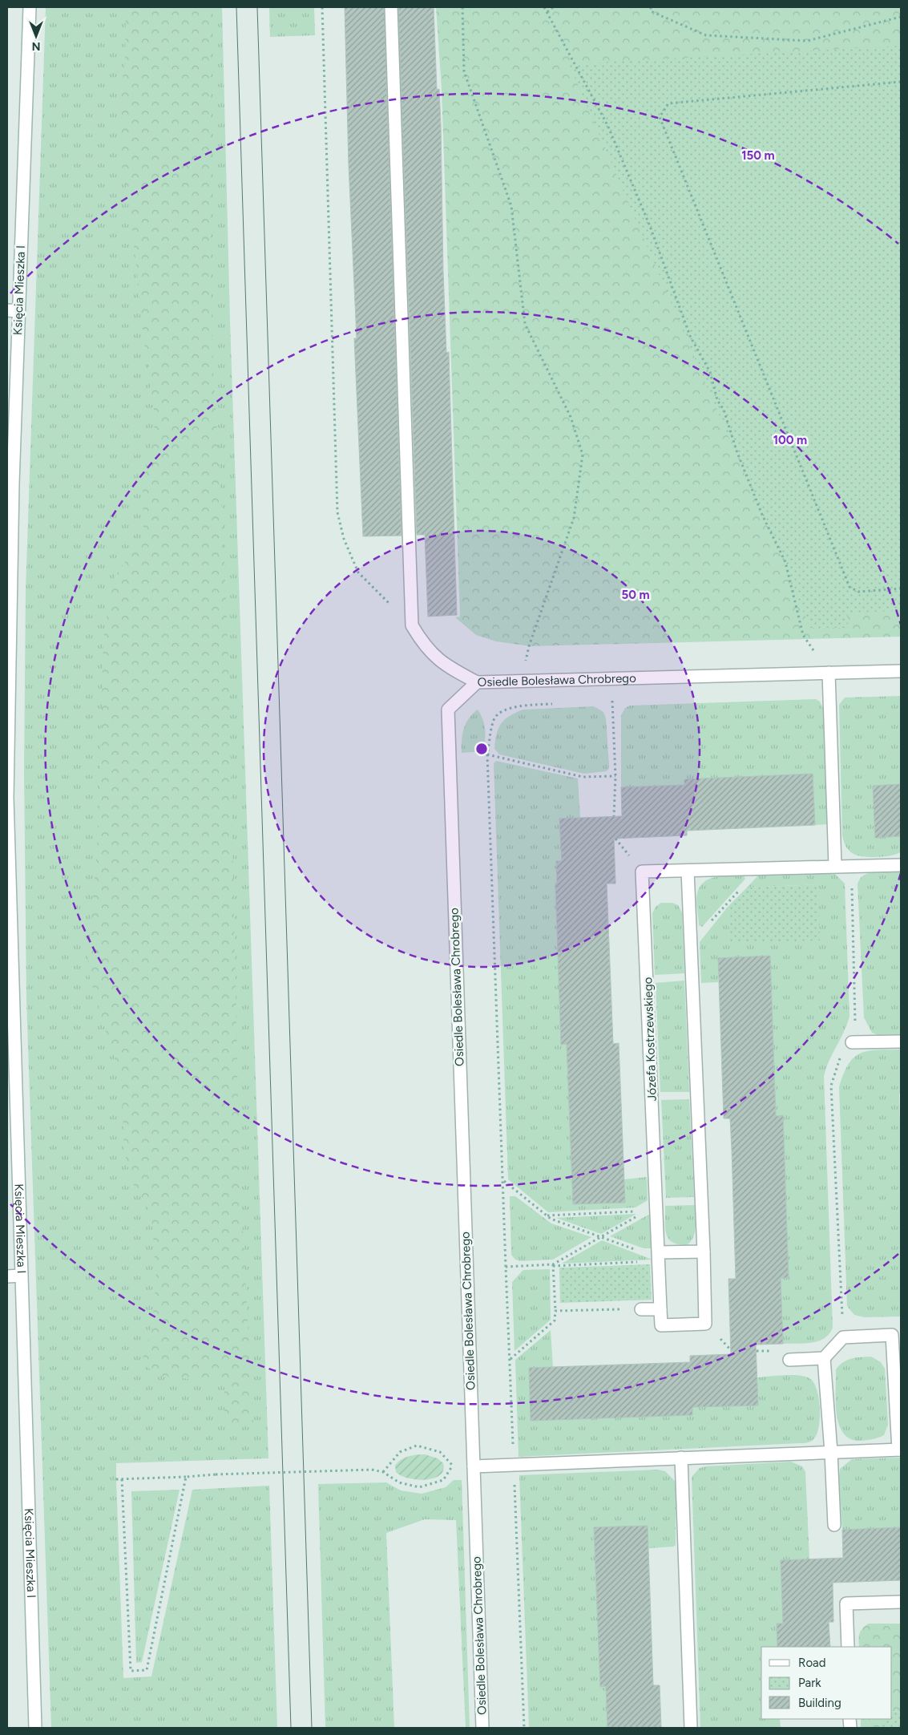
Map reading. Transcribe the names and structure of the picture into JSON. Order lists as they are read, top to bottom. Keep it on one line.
{"streets":{"street":["Księcia Mieszka I","Osiedle Bolesława Chrobrego","Józefa Kostrzewskiego"]},"legend":["Road","Park","Building"],"north":"bottom","rings":["150 m","100 m","50 m"]}
